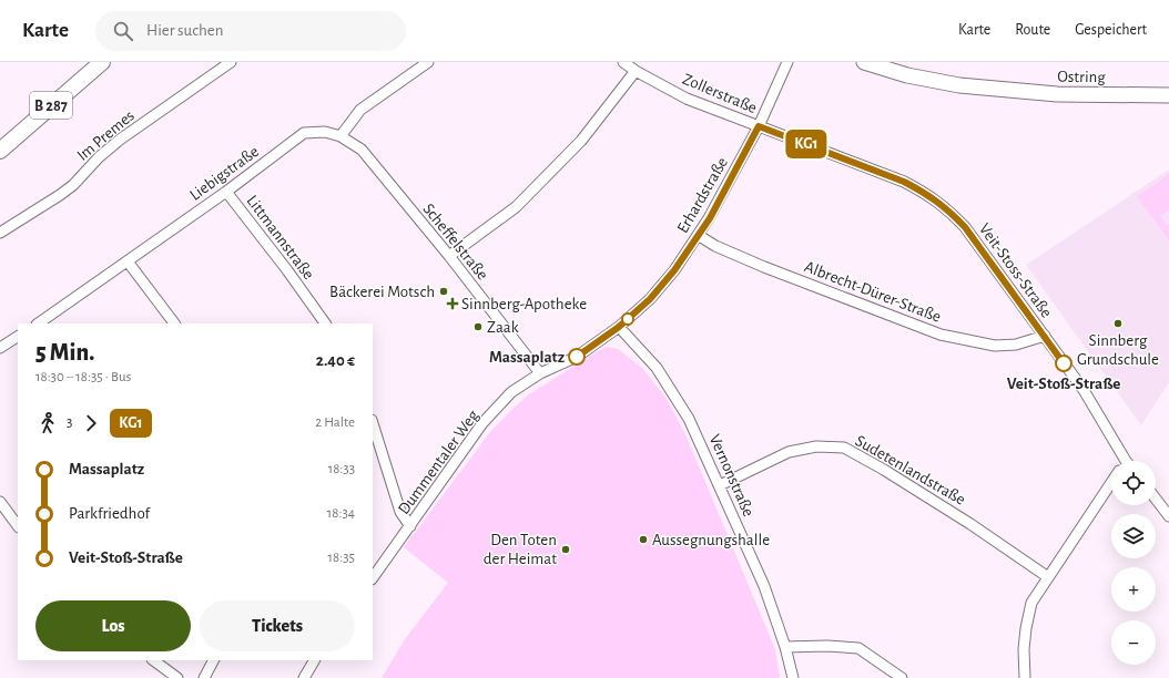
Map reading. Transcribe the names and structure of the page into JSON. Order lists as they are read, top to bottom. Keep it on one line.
{"streets":{"main road":["Ostring","B 287"],"street":["Zollerstraße","Im Premes","Liebigstraße","Erhardstraße","Littmannstraße","Scheffelstraße","Veit-Stoss-Straße","Albrecht-Dürer-Straße","Dummentaler Weg","Sudetenlandstraße","Vernonstraße"]},"crossings":[["Zollerstraße","Erhardstraße"],["Zollerstraße","Veit-Stoss-Straße"],["Liebigstraße","Littmannstraße"],["Liebigstraße","Scheffelstraße"],["Erhardstraße","Veit-Stoss-Straße"],["Erhardstraße","Albrecht-Dürer-Straße"],["Erhardstraße","Vernonstraße"],["Scheffelstraße","Dummentaler Weg"],["Veit-Stoss-Straße","Albrecht-Dürer-Straße"],["Sudetenlandstraße","Vernonstraße"]],"places":{"other":["Bäckerei Motsch","Sinnberg Grundschule","Zaak","Massaplatz","Veit-Stoß-Straße","Aussegnungshalle","Den Toten der Heimat"],"health":["Sinnberg-Apotheke"]},"lines":["bus line KG1"],"page":{"header":"Karte","search":"Hier suchen","nav":["Karte","Route","Gespeichert"],"on_map":"KG1","heading":["5 Min.","18:30 – 18:35 · Bus","2.40 €"],"legs":["3","KG1","2 Halte"],"list":[{"name":"Massaplatz","value":"18:33"},{"name":"Parkfriedhof","value":"18:34"},{"name":"Veit-Stoß-Straße","value":"18:35"}],"map_buttons":["+","−"],"buttons":["Los","Tickets"]}}
